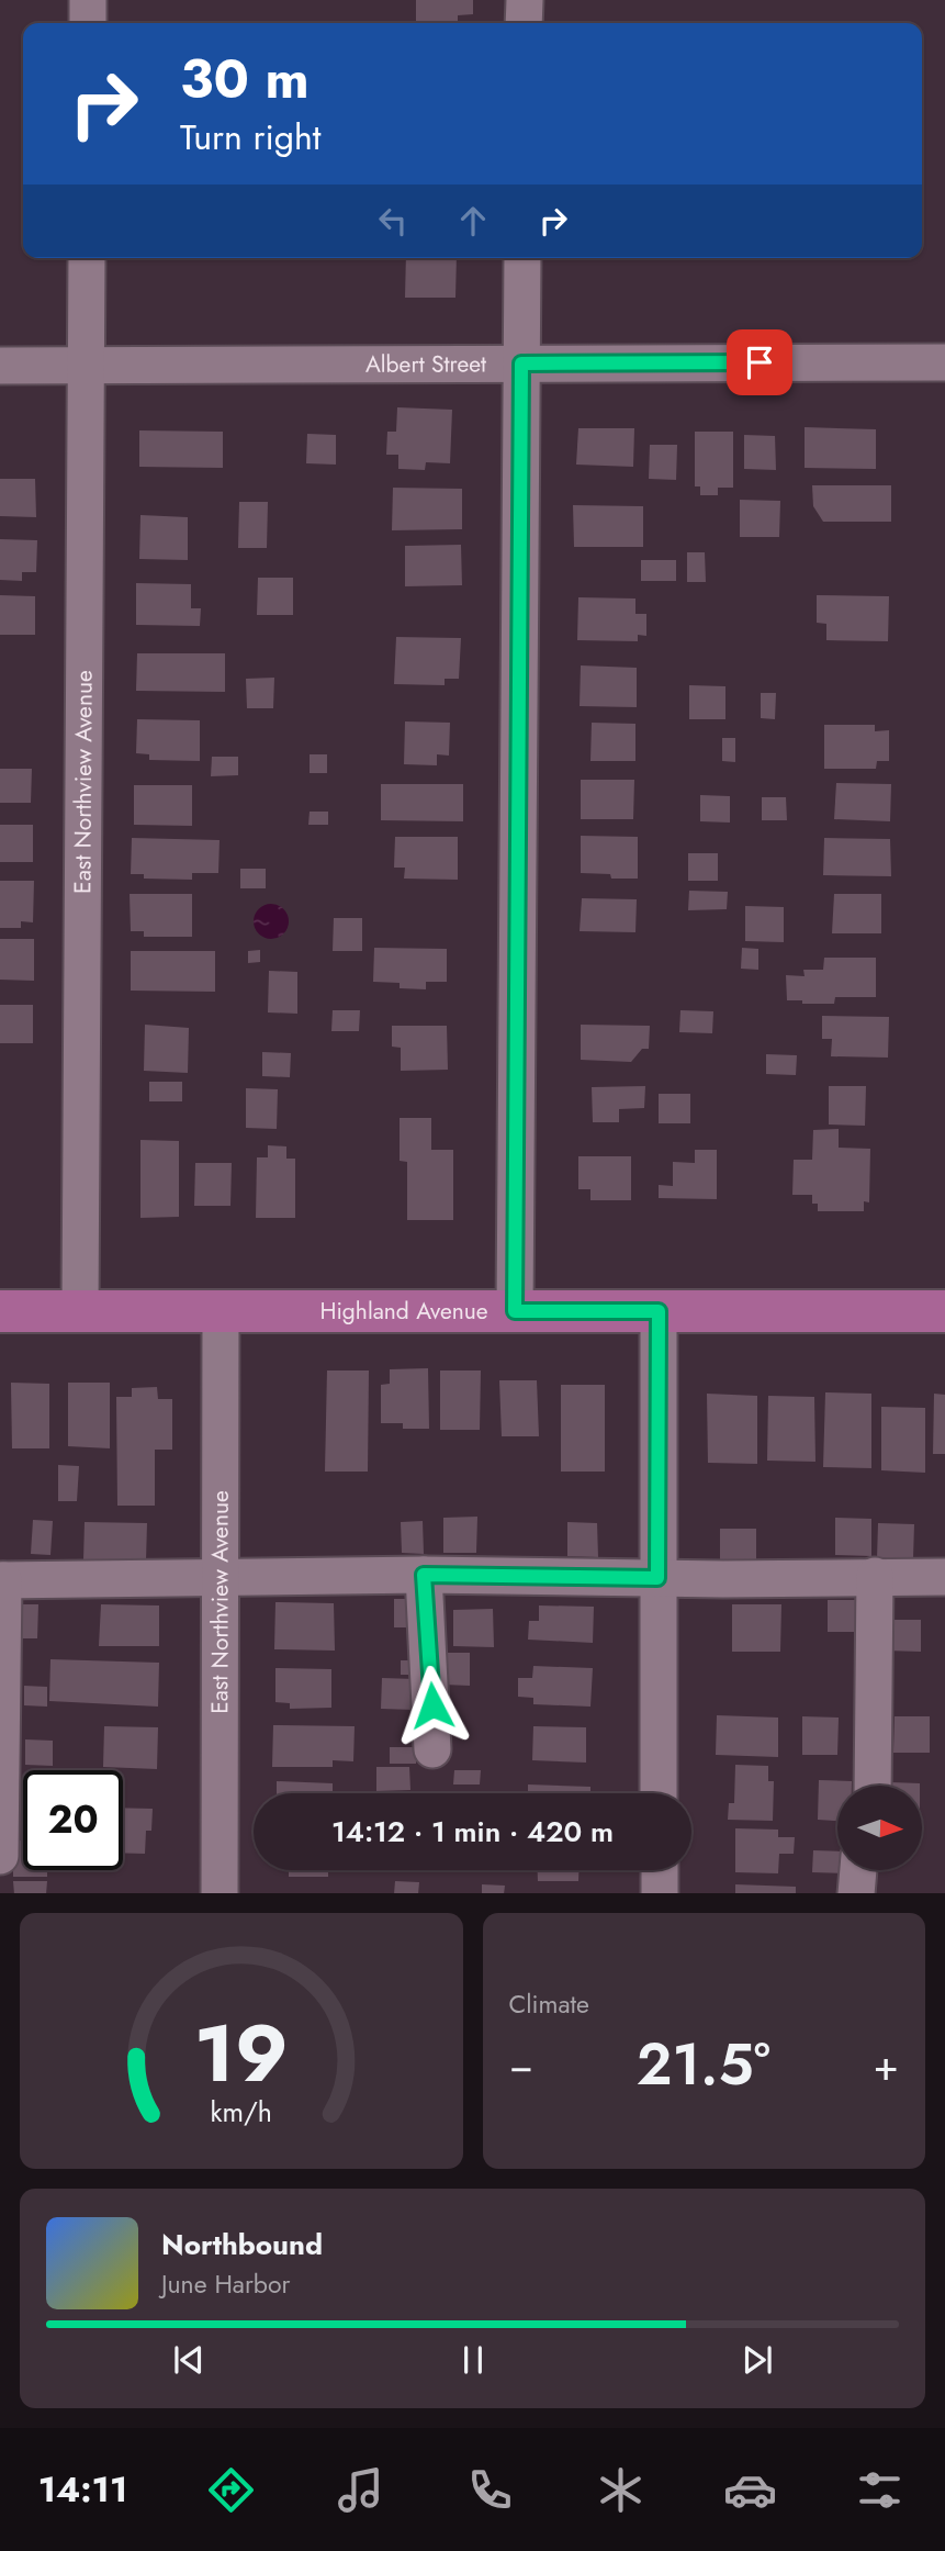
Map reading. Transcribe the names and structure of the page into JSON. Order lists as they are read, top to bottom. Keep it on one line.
{"streets":{"main road":["Highland Avenue"],"street":["Albert Street","East Northview Avenue"]},"crossings":[["Albert Street","East Northview Avenue"],["East Northview Avenue","Highland Avenue"]],"north":"right","page":{"turn":["30 m","Turn right"],"limit":"20","trip":"14:12 · 1 min · 420 m","tile":"Climate","heat":["−","21.5°","+"],"song":["Northbound","June Harbor"],"tabs":"14:11","gauge":["19","km/h"]}}
